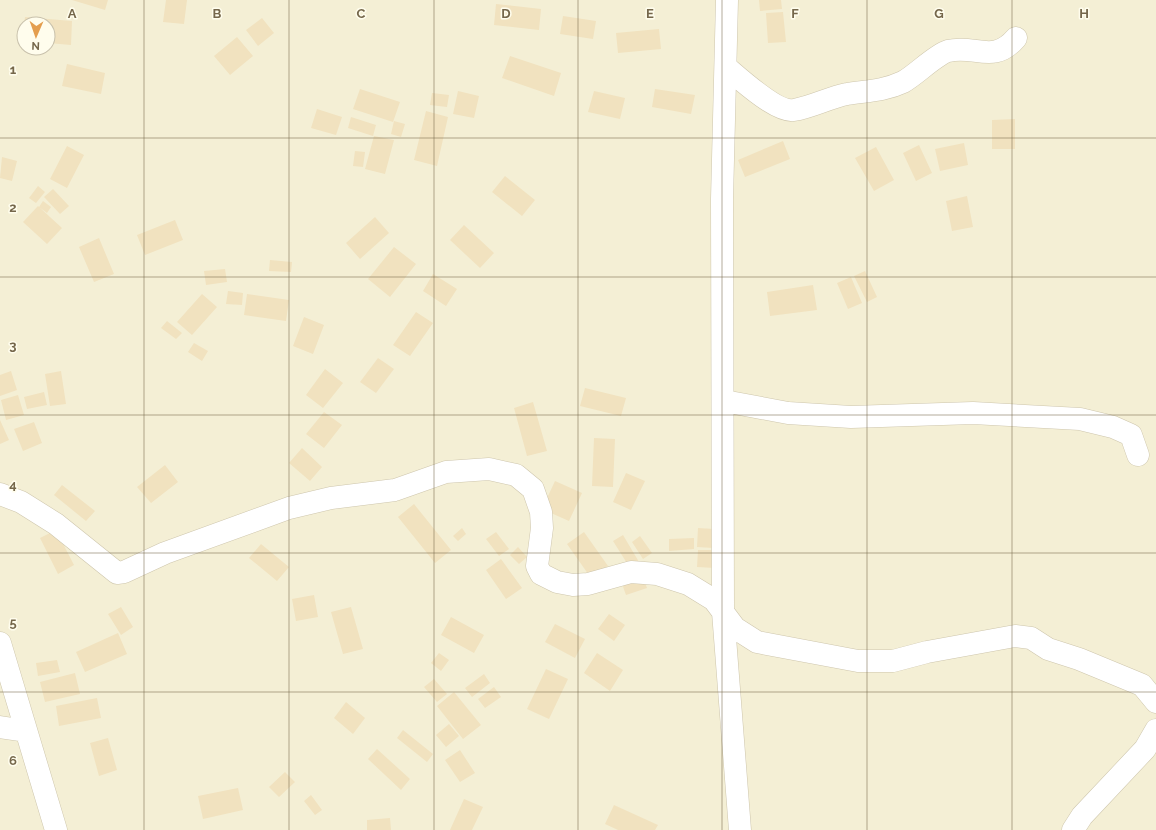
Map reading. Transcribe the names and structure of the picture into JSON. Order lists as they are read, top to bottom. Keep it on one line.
{"north":"bottom","grid":{"columns":["A","B","C","D","E","F","G","H"],"rows":["1","2","3","4","5","6"]}}
